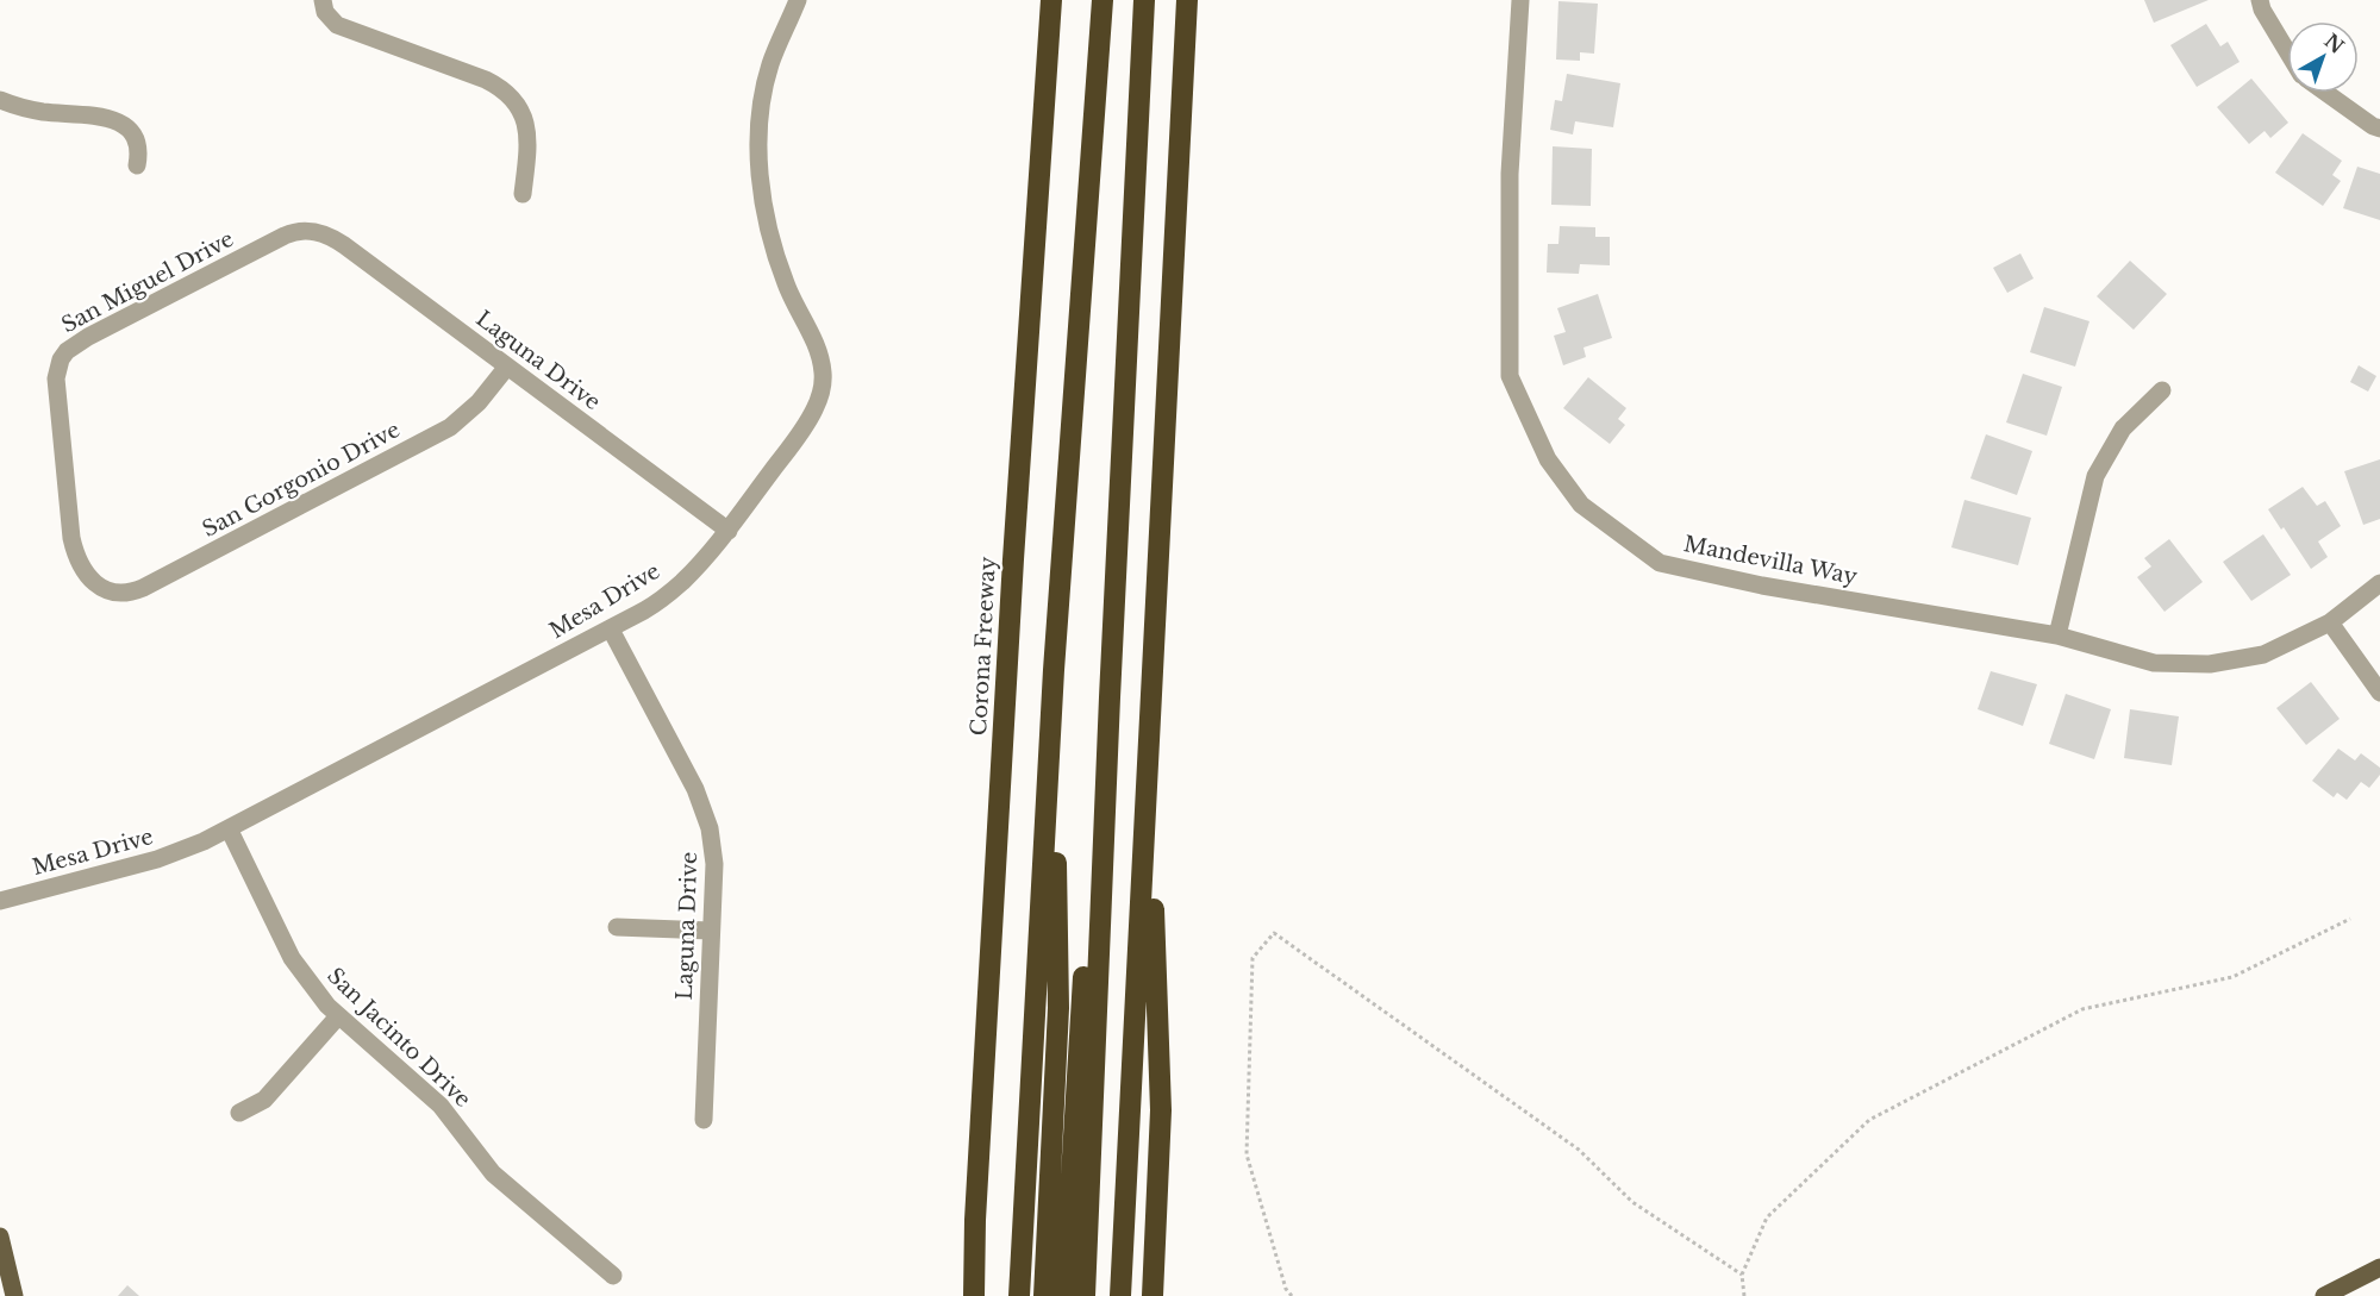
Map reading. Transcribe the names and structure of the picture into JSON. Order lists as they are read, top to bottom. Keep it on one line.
{"streets":{"highway":["Corona Freeway"],"street":["San Miguel Drive","Laguna Drive","San Gorgonio Drive","Mandevilla Way","Mesa Drive","San Jacinto Drive"]},"crossings":[["San Miguel Drive","Laguna Drive"],["San Miguel Drive","San Gorgonio Drive"],["Laguna Drive","San Gorgonio Drive"],["Laguna Drive","Mesa Drive"],["Mesa Drive","San Jacinto Drive"]],"north":"top right"}
